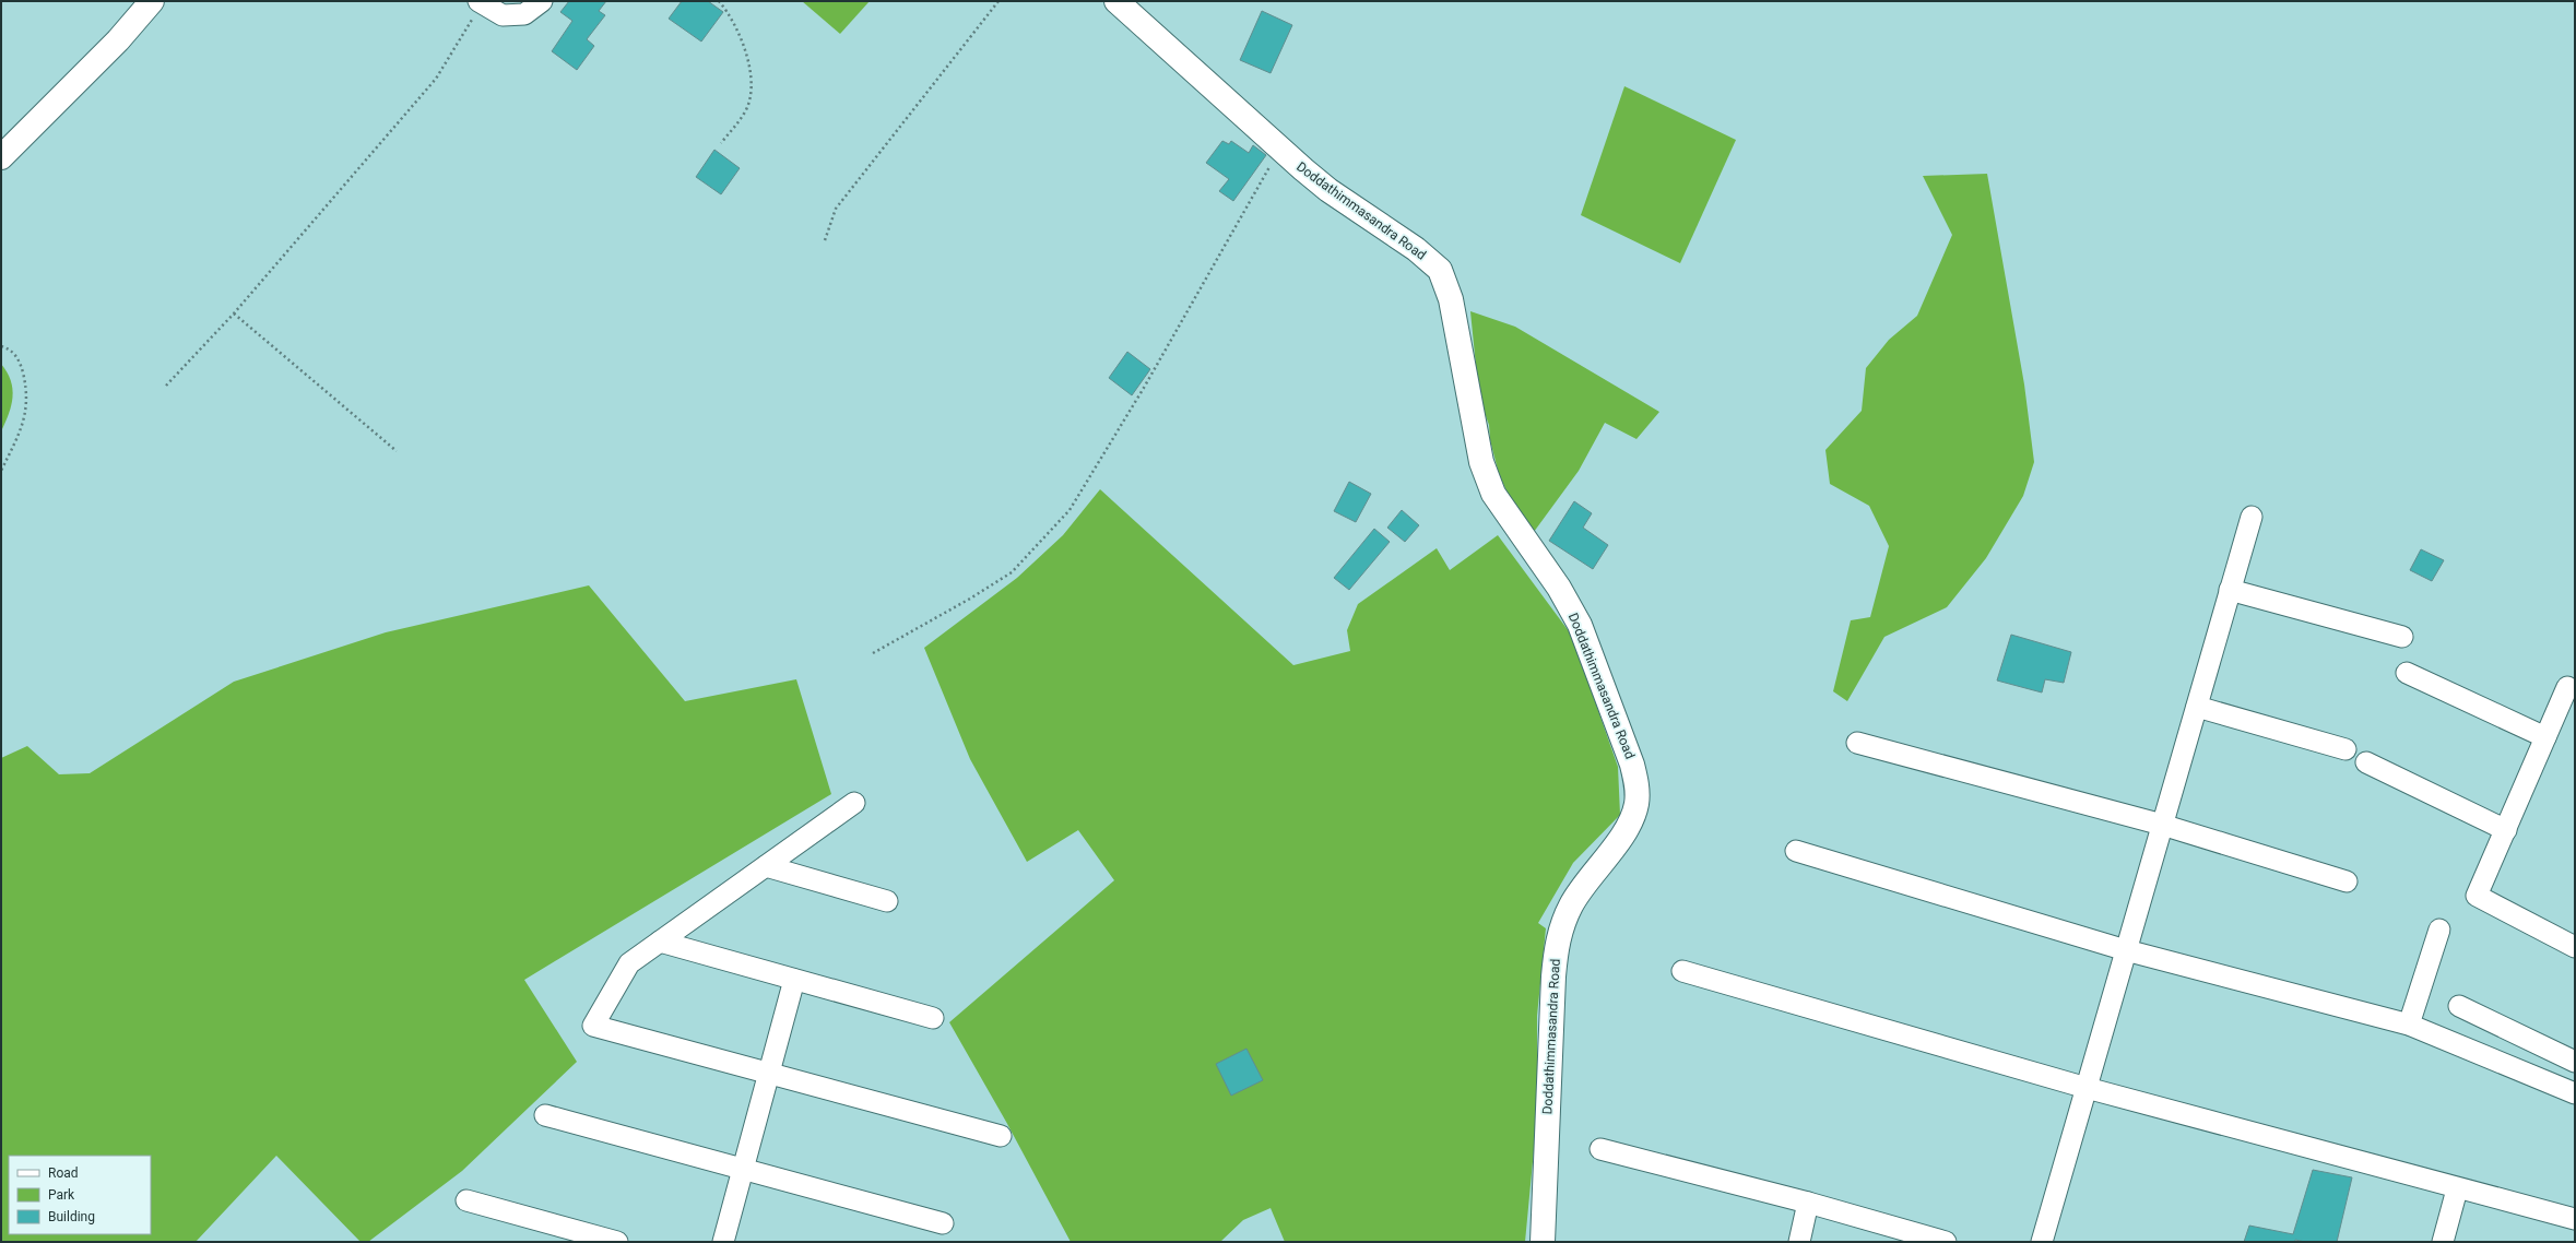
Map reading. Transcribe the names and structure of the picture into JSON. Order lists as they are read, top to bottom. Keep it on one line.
{"streets":{"street":["Doddathimmasandra Road"]},"legend":["Road","Park","Building"]}
